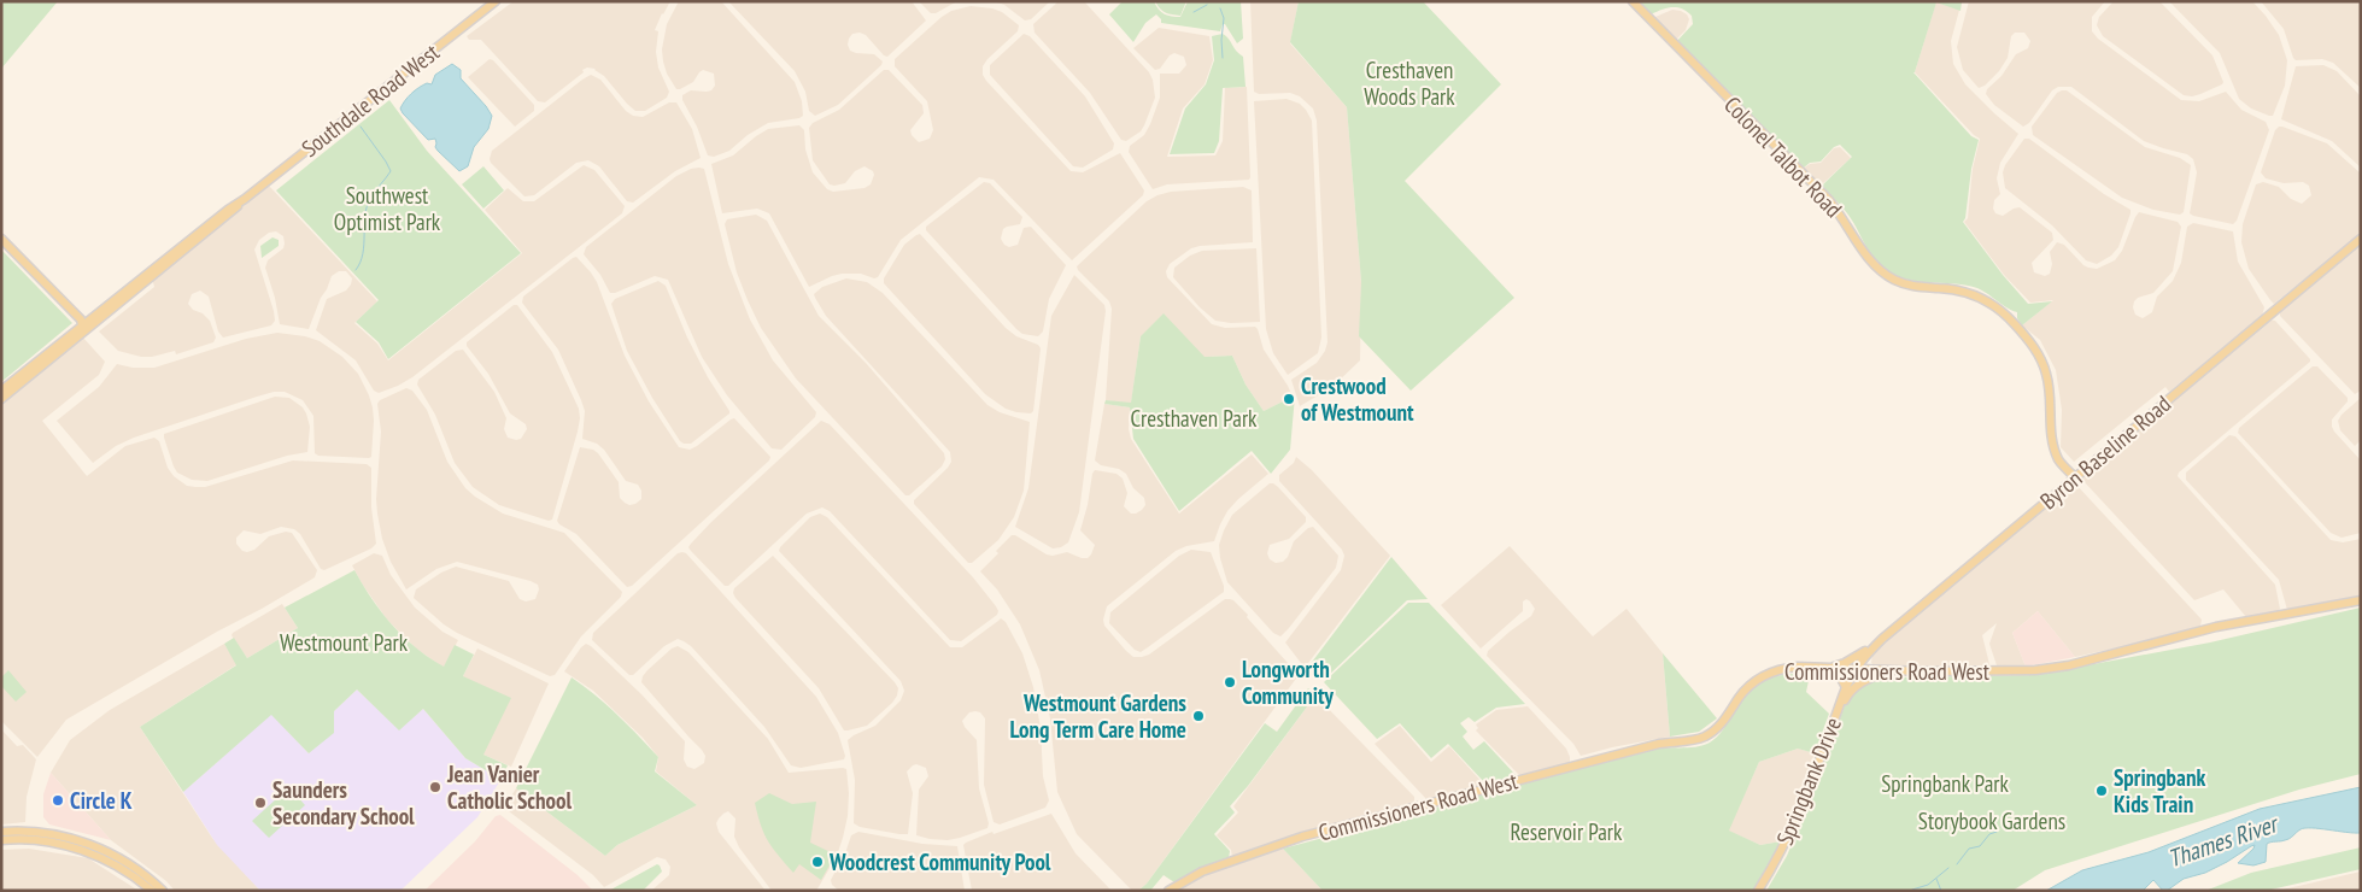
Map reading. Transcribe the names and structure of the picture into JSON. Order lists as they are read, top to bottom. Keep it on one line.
{"streets":{"main road":["Southdale Road West","Colonel Talbot Road","Byron Baseline Road","Commissioners Road West","Springbank Drive"]},"crossings":[["Colonel Talbot Road","Byron Baseline Road"],["Byron Baseline Road","Commissioners Road West"],["Byron Baseline Road","Springbank Drive"],["Commissioners Road West","Springbank Drive"]],"water":["Thames River"],"parks":["Cresthaven Woods Park","Southwest Optimist Park","Cresthaven Park","Westmount Park","Springbank Park","Storybook Gardens","Reservoir Park"],"places":["Crestwood of Westmount","Longworth Community","Westmount Gardens Long Term Care Home","Jean Vanier Catholic School","Springbank Kids Train","Circle K","Saunders Secondary School","Woodcrest Community Pool"]}
